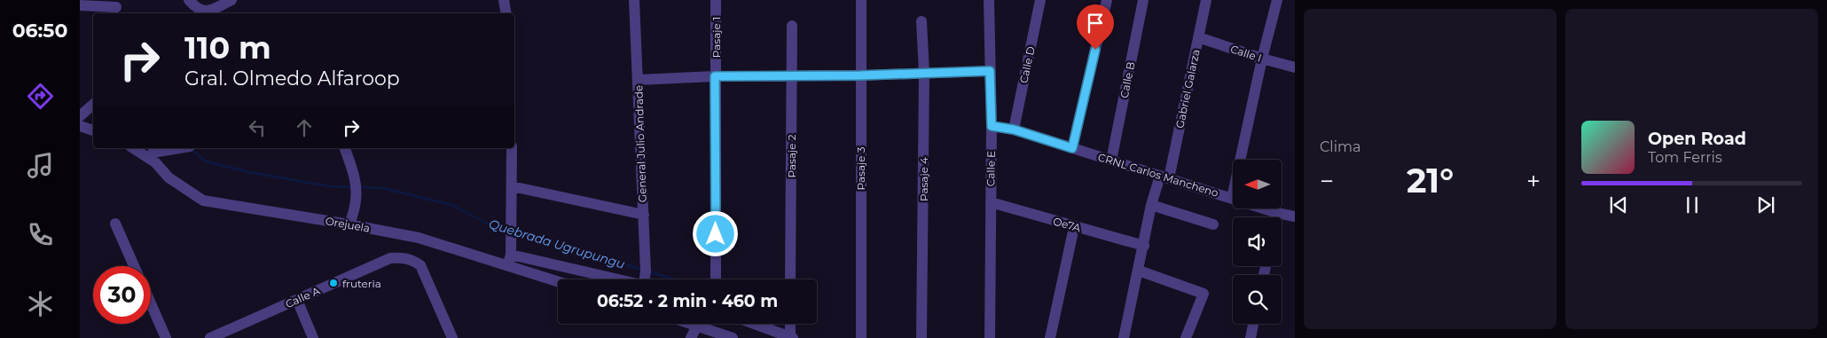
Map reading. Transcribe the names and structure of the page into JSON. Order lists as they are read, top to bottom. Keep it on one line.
{"streets":{"street":["Pasaje 1","Calle I","Calle D","Calle B","Gabriel Galarza","General Julio Andrade","Pasaje 2","Pasaje 3","Calle E","CRNL Carlos Mancheno","Pasaje 4","Orejuela","Oe7A","Calle A"]},"crossings":[["Calle I","Gabriel Galarza"],["Calle D","CRNL Carlos Mancheno"],["Calle B","CRNL Carlos Mancheno"],["Gabriel Galarza","CRNL Carlos Mancheno"],["Gabriel Galarza","Oe7A"],["Calle E","CRNL Carlos Mancheno"],["Calle E","Oe7A"]],"water":["Quebrada Ugrupungu"],"places":["fruteria"],"north":"left","page":{"tabs":"06:50","tile":"Clima","turn":["110 m","Gral. Olmedo Alfaroop"],"song":["Open Road","Tom Ferris"],"heat":["−","21°","+"],"limit":"30","trip":"06:52 · 2 min · 460 m"}}
